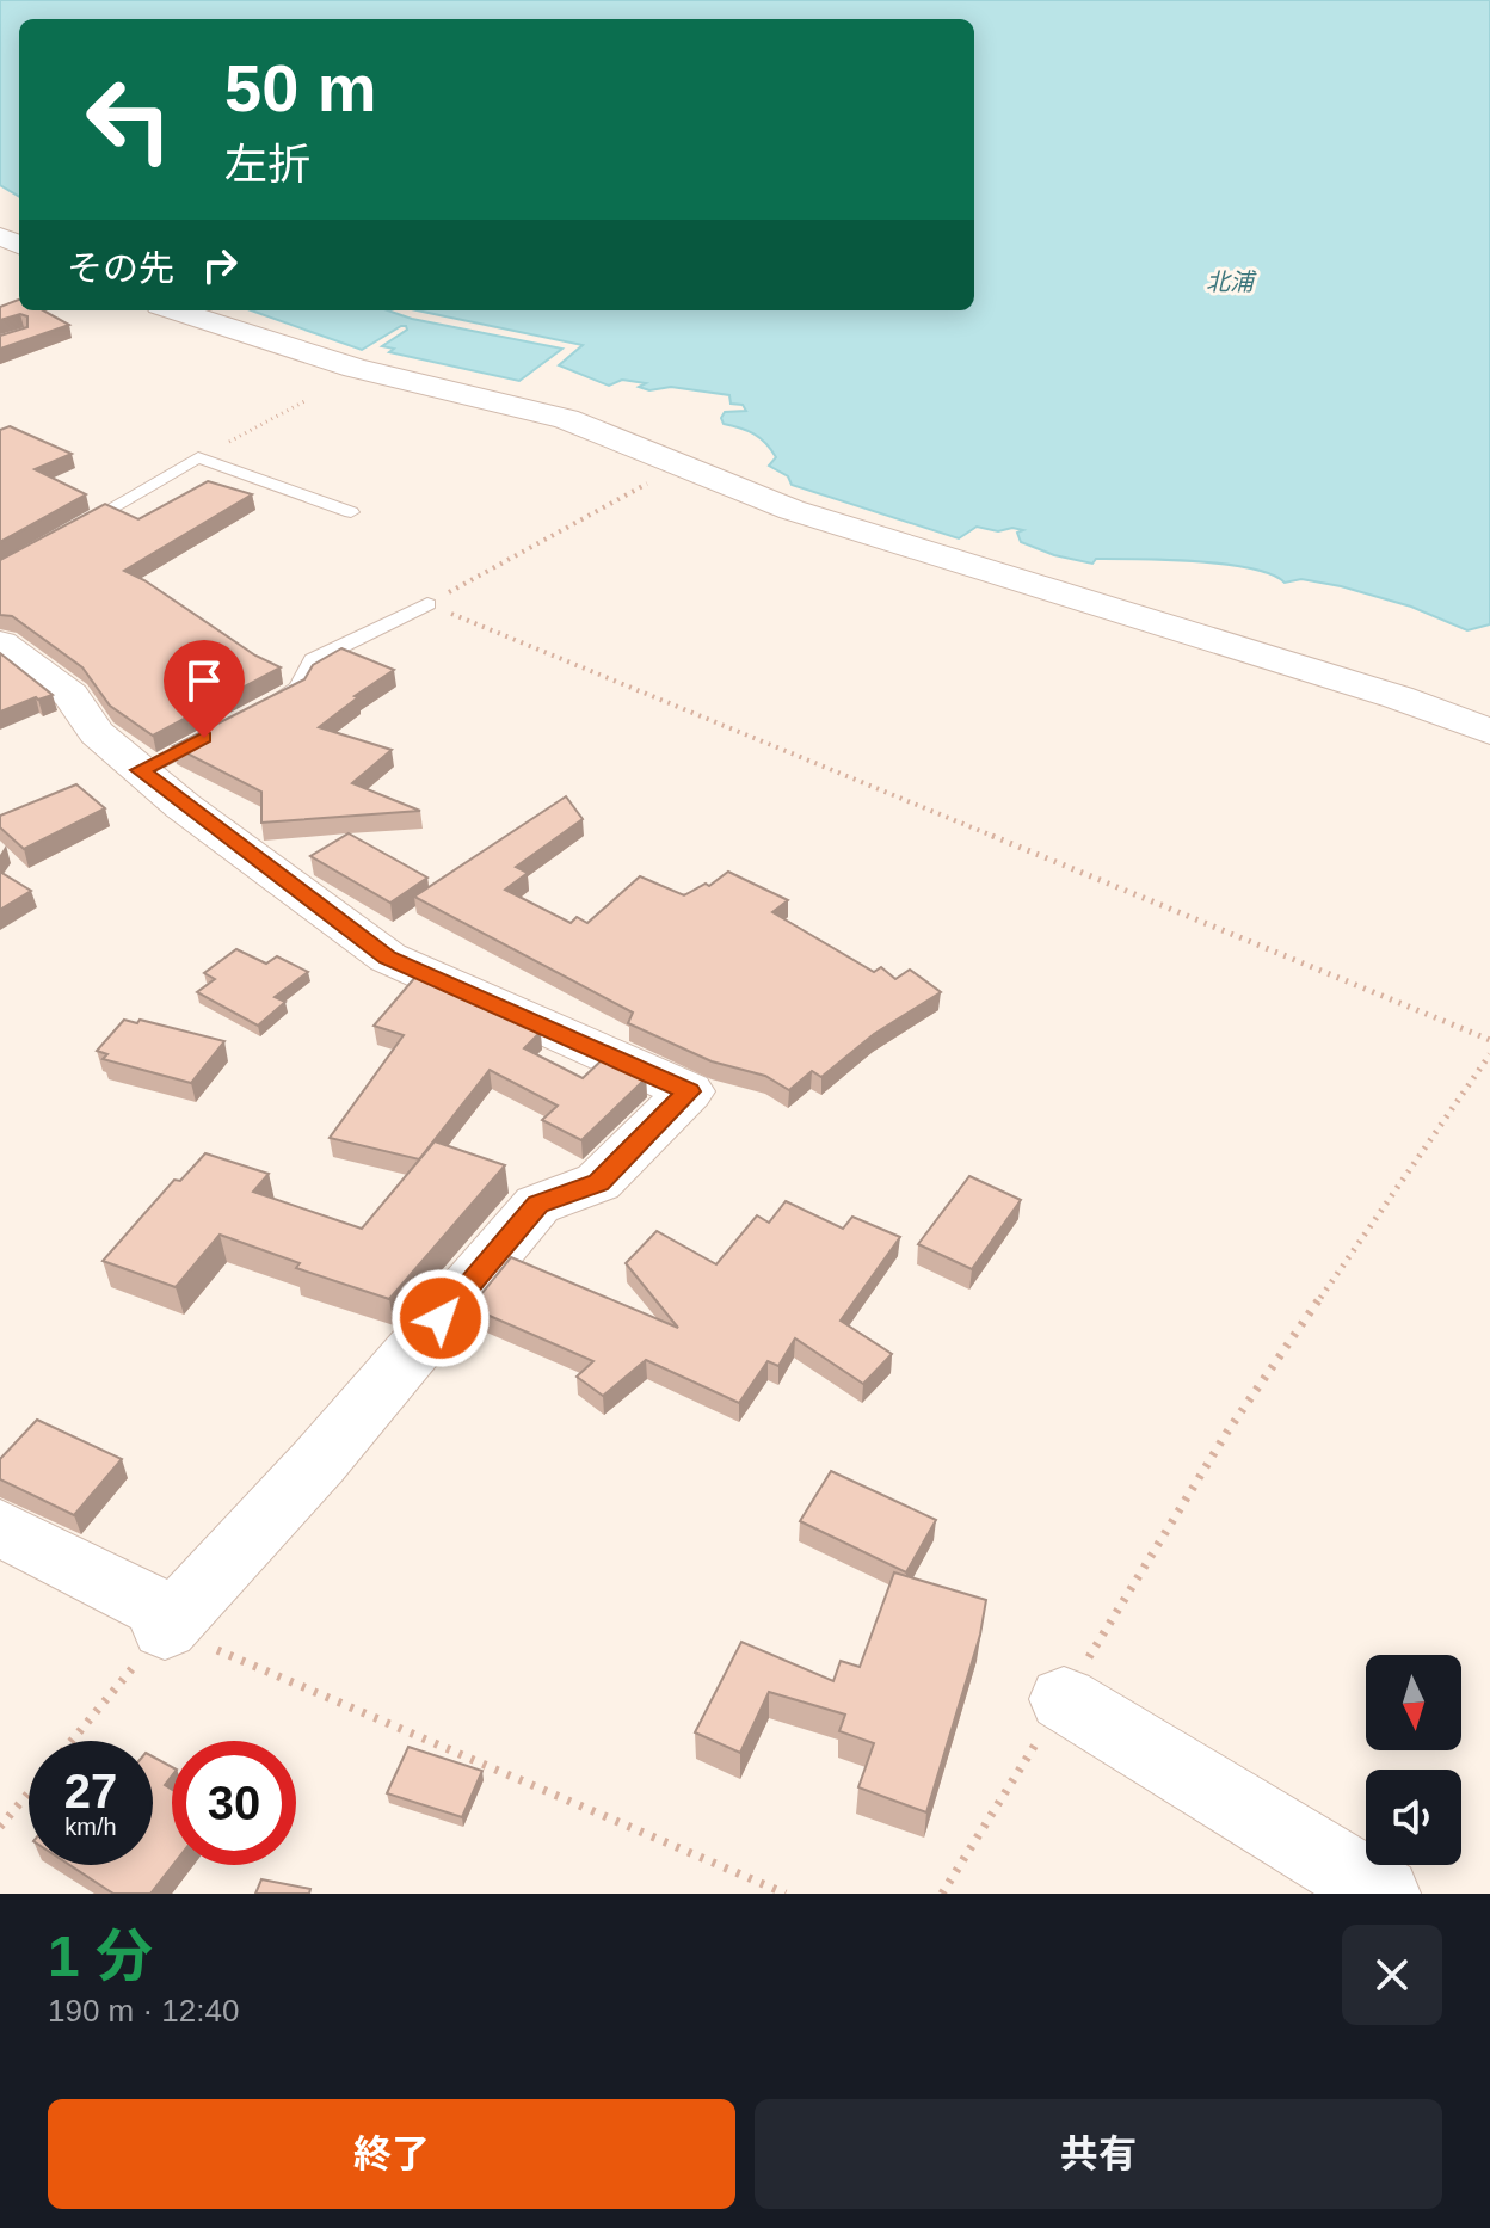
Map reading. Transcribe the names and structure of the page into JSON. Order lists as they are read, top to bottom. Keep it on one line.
{"water":["北浦"],"north":"bottom","page":{"turn":["50 m","左折"],"then":"その先","speed":"27 km/h","limit":"30","heading":["1 分","190 m · 12:40"],"buttons":["終了","共有"]}}
